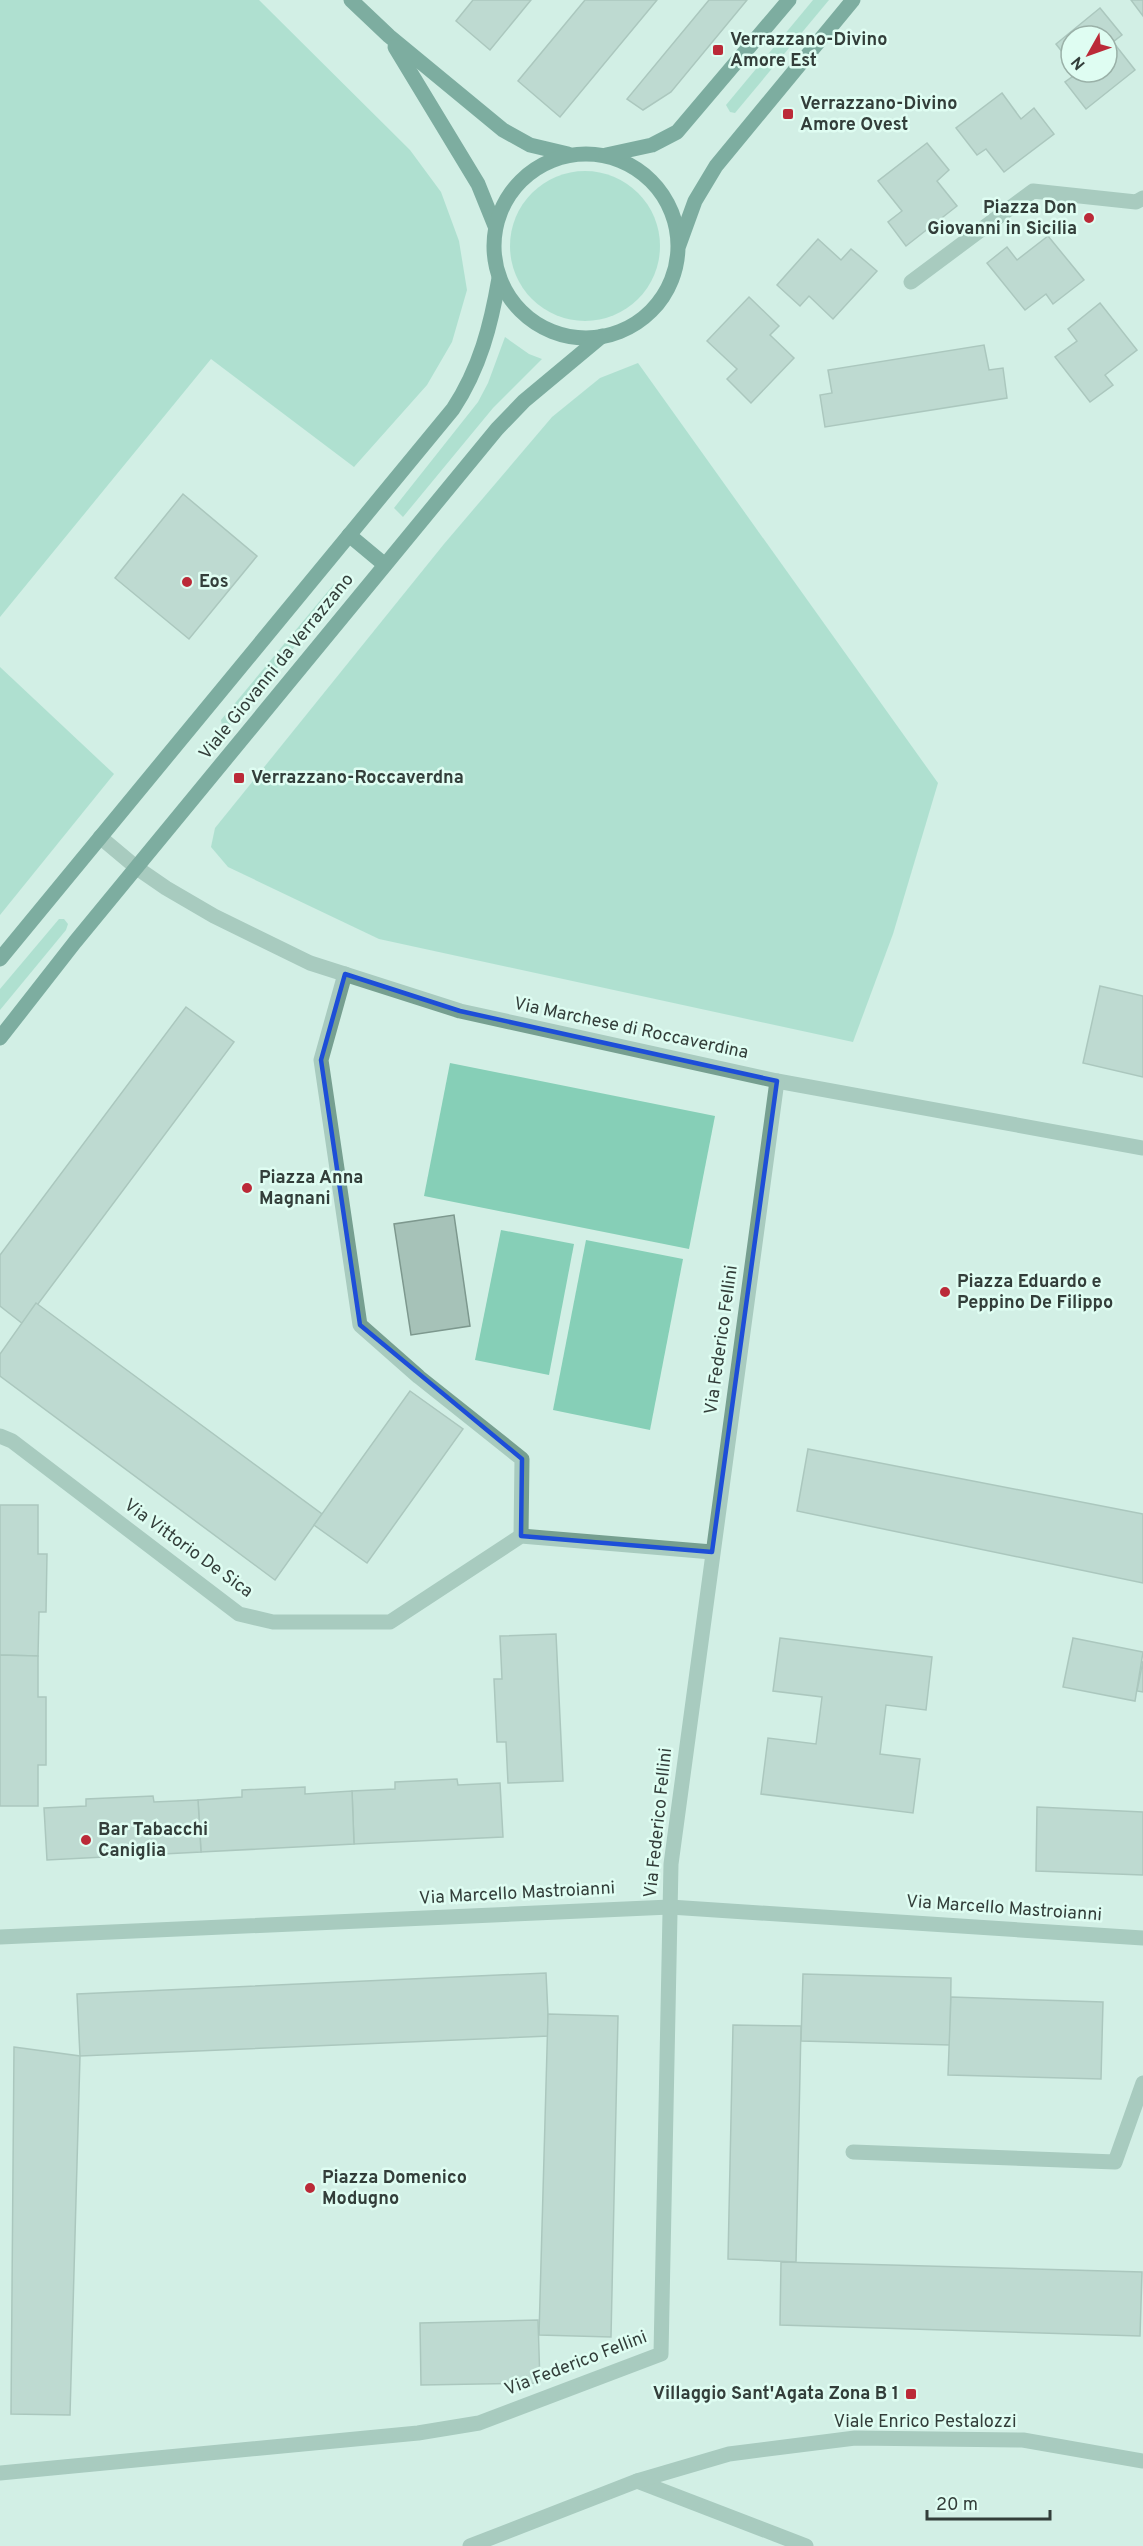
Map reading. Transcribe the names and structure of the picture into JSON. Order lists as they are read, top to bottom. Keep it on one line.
{"streets":{"main road":["Viale Giovanni da Verrazzano"],"street":["Via Marchese di Roccaverdina","Via Federico Fellini","Via Vittorio De Sica","Via Marcello Mastroianni","Viale Enrico Pestalozzi"]},"crossings":[["Viale Giovanni da Verrazzano","Via Marchese di Roccaverdina"],["Via Marchese di Roccaverdina","Via Federico Fellini"],["Via Federico Fellini","Via Marcello Mastroianni"]],"places":{"transit":["Verrazzano-Divino Amore Est","Verrazzano-Divino Amore Ovest","Verrazzano-Roccaverdna","Villaggio Sant'Agata Zona B 1"],"other":["Piazza Don Giovanni in Sicilia","Eos","Piazza Anna Magnani","Piazza Eduardo e Peppino De Filippo","Bar Tabacchi Caniglia","Piazza Domenico Modugno"]},"scale_bar":"20 m","north":"bottom left"}
